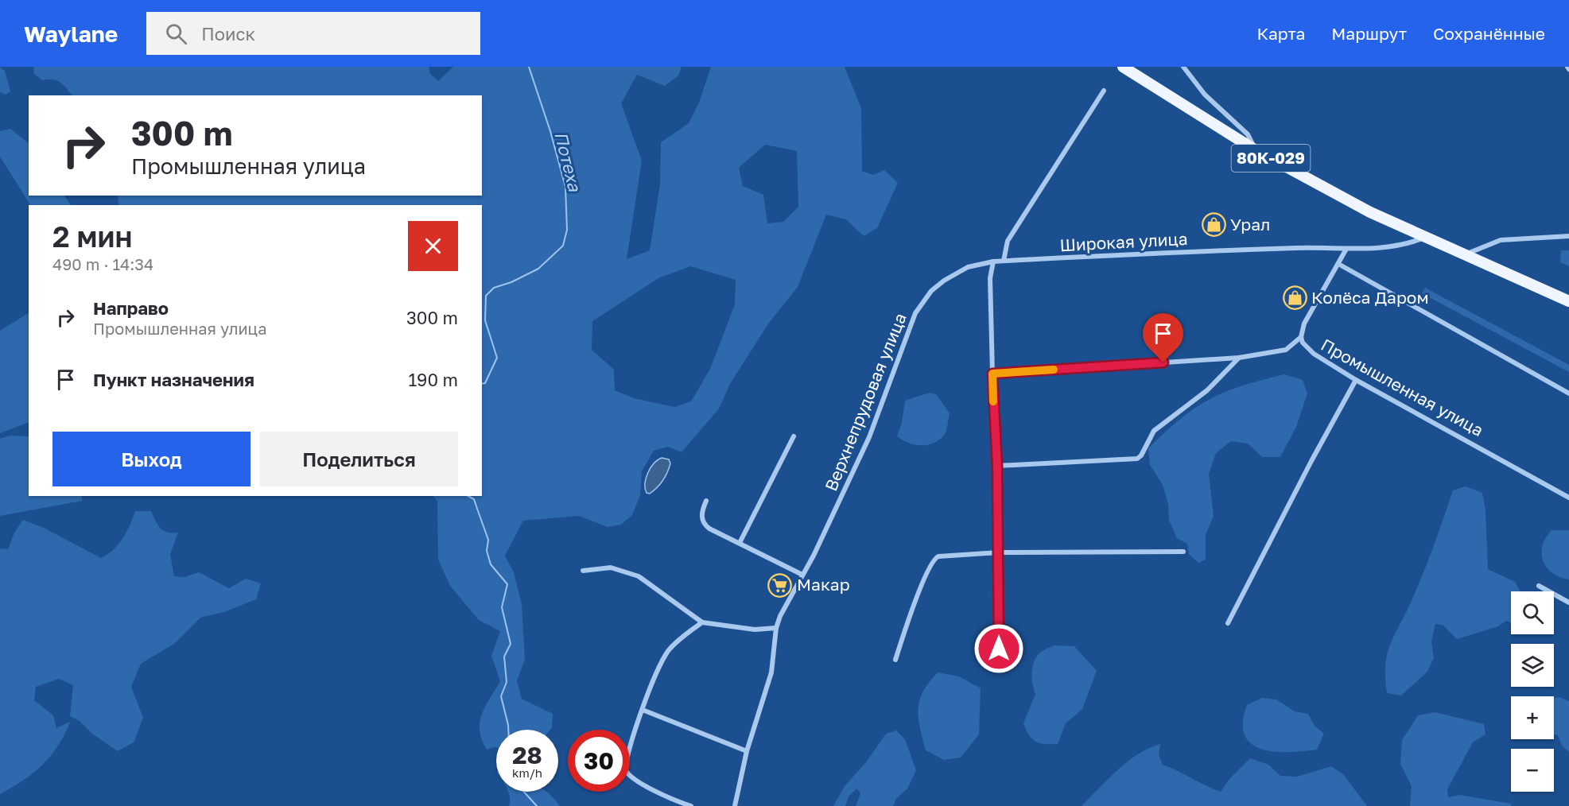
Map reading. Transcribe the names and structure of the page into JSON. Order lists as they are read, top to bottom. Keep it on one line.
{"streets":{"main road":["80К-029"],"street":["Широкая улица","Промышленная улица","Верхнепрудовая улица"]},"crossings":[["80К-029","Широкая улица"],["Широкая улица","Верхнепрудовая улица"]],"water":["Потеха"],"places":{"shop":["Урал","Колёса Даром"],"supermarket":["Макар"]},"page":{"header":"Waylane","search":"Поиск","nav":["Карта","Маршрут","Сохранённые"],"turn":["300 m","Промышленная улица"],"heading":["2 мин","490 m · 14:34"],"list":[{"name":"Направо","note":"Промышленная улица","value":"300 m"},{"name":"Пункт назначения","value":"190 m"}],"buttons":["Выход","Поделиться"],"map_buttons":["+","−"],"speed":"28 km/h","limit":"30"}}
